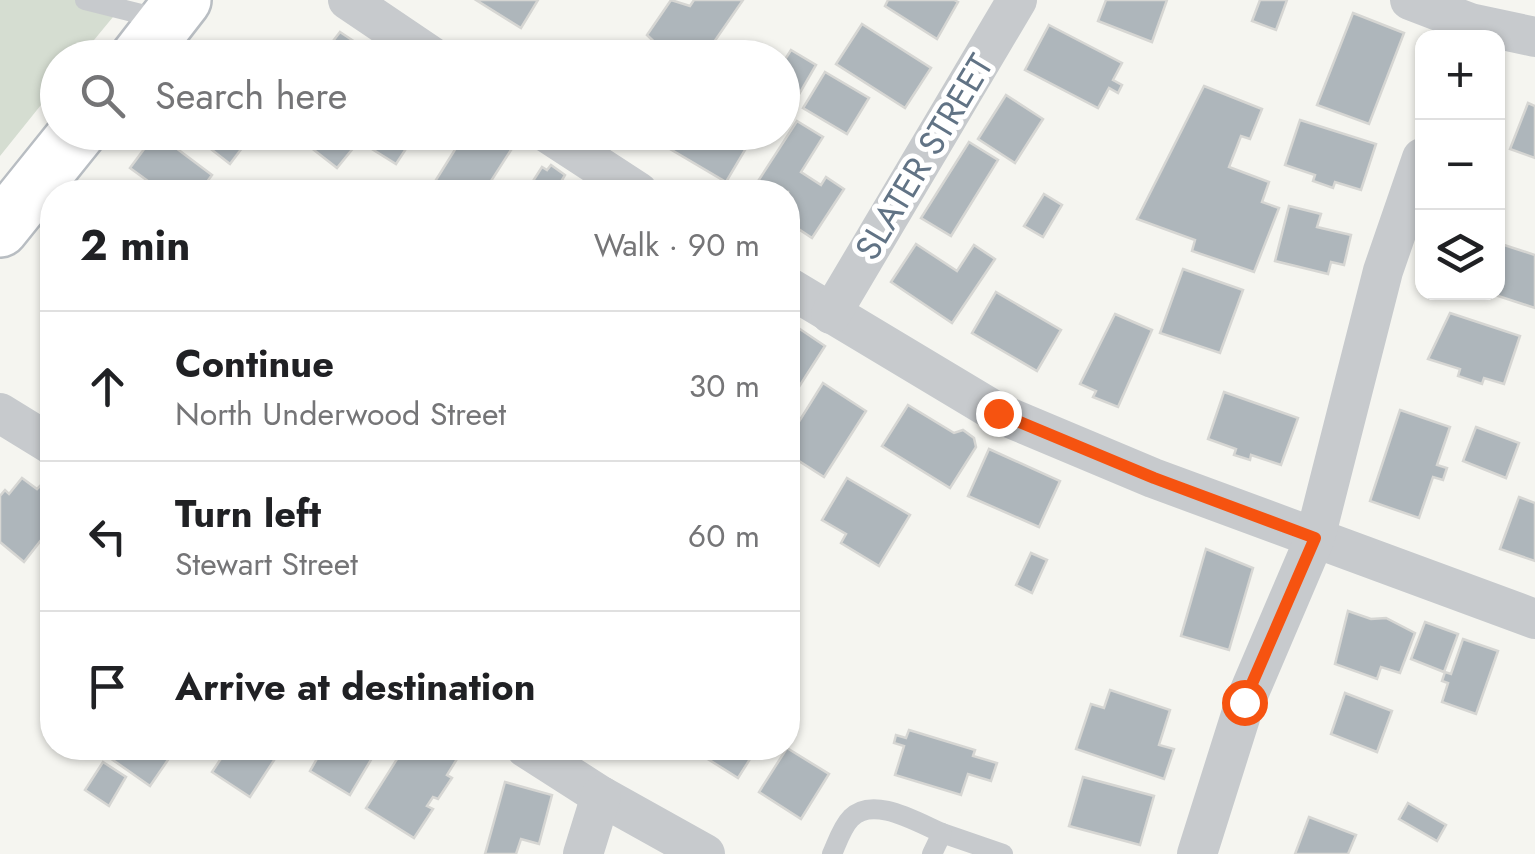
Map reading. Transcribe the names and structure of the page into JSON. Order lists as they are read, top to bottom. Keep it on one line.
{"streets":{"street":["SLATER STREET"]},"page":{"map_buttons":["+","−"],"search":"Search here","heading":["2 min","Walk · 90 m"],"list":[["Continue","North Underwood Street","30 m"],["Turn left","Stewart Street","60 m"],"Arrive at destination"]}}
